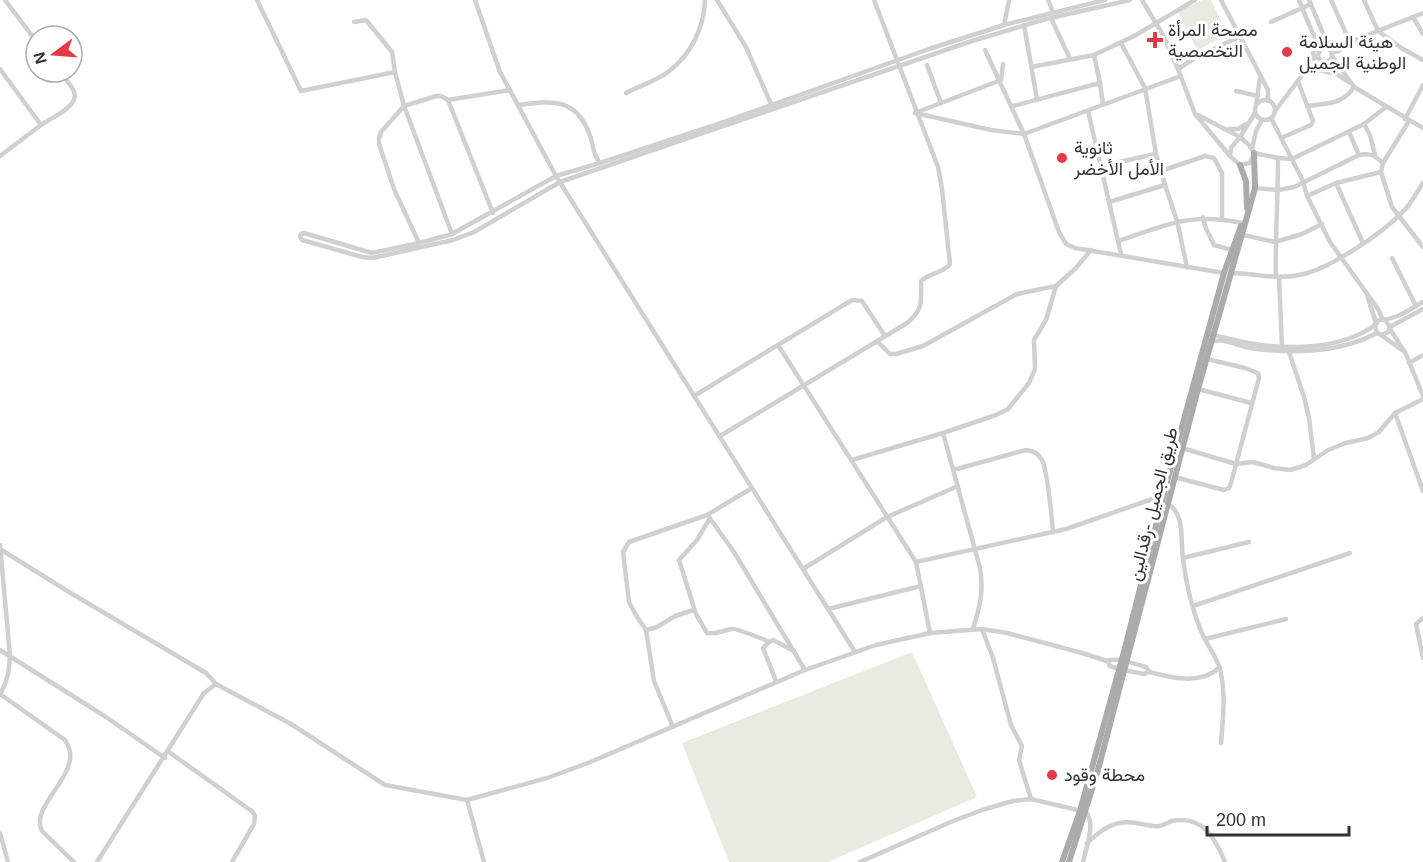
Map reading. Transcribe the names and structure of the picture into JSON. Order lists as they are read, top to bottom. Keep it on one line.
{"streets":{"main road":["طريق الجميل -رقدالين"]},"places":{"health":["مصحة المرأة التخصصية"],"other":["هيئة السلامة الوطنية الجميل","ثانوية الأمل الأخضر","محطة وقود"]},"scale_bar":"200 m","north":"left"}
